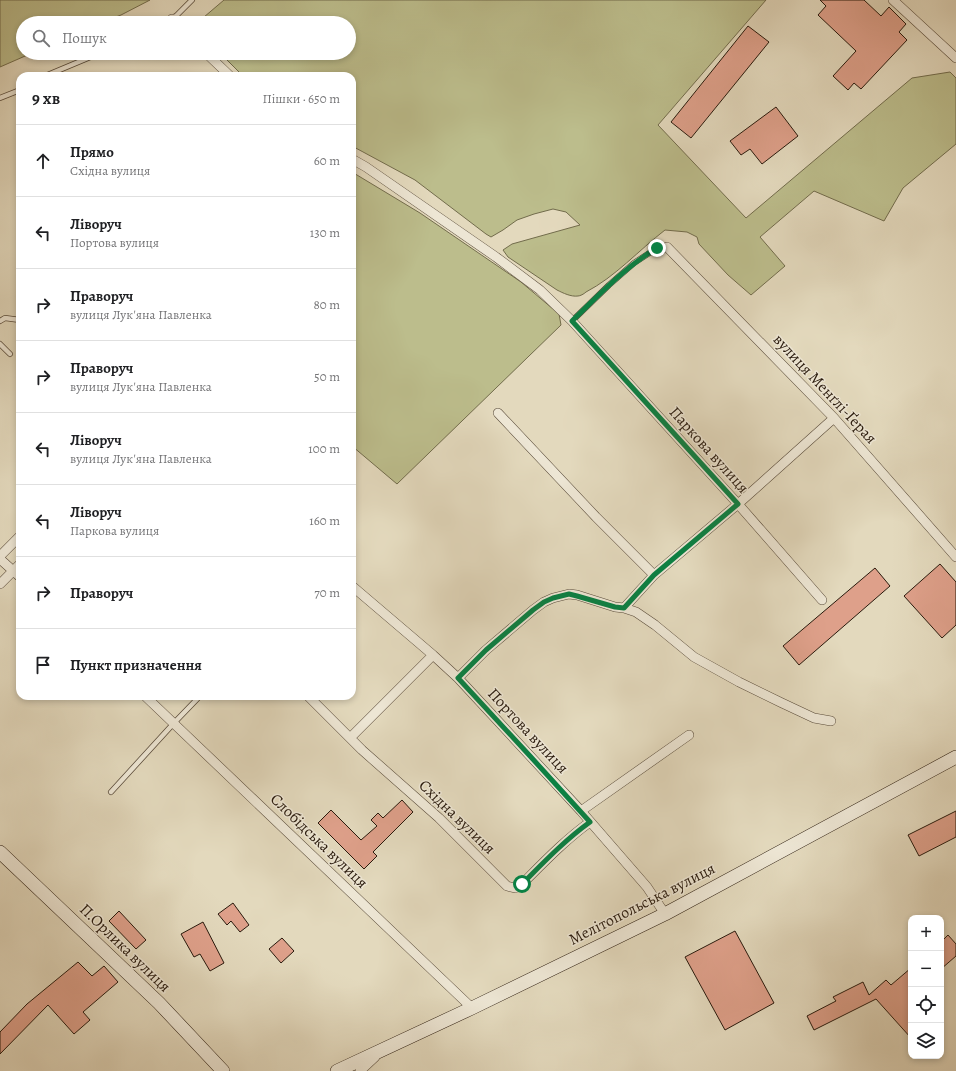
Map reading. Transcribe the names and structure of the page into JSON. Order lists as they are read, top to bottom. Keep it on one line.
{"streets":{"main road":["Мелітопольська вулиця","П.Орлика вулиця"],"street":["вулиця Менґлі-Ґерая","Паркова вулиця","Портова вулиця","Східна вулиця","Слобідська вулиця"]},"crossings":[["Портова вулиця","Східна вулиця"],["Портова вулиця","Мелітопольська вулиця"],["Слобідська вулиця","Мелітопольська вулиця"]],"page":{"search":"Пошук","heading":["9 хв","Пішки · 650 m"],"list":[["Прямо","Східна вулиця","60 m"],["Ліворуч","Портова вулиця","130 m"],["Праворуч","вулиця Лук'яна Павленка","80 m"],["Праворуч","вулиця Лук'яна Павленка","50 m"],["Ліворуч","вулиця Лук'яна Павленка","100 m"],["Ліворуч","Паркова вулиця","160 m"],["Праворуч","70 m"],"Пункт призначення"],"map_buttons":["+","−"]}}
